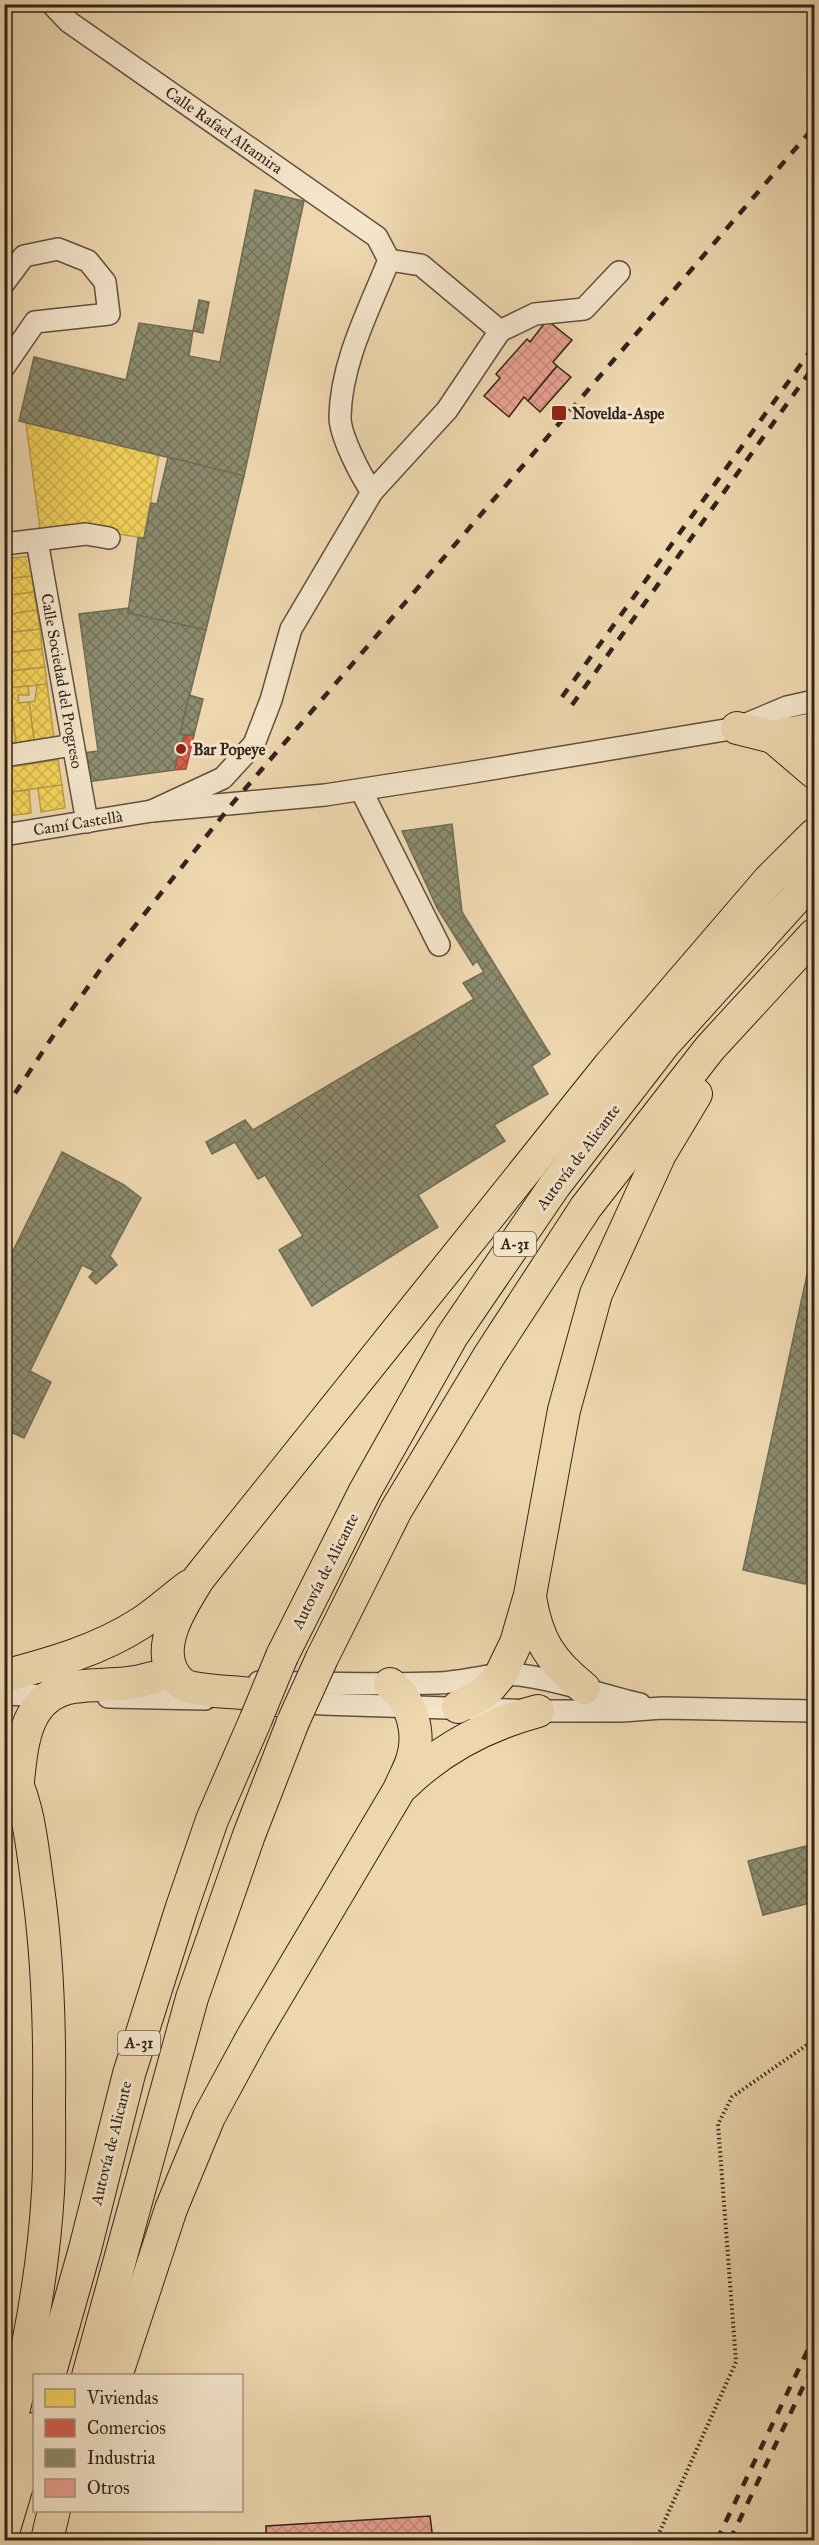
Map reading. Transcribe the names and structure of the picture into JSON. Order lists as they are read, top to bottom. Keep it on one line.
{"streets":{"highway":["Autovía de Alicante","A-31"],"street":["Calle Rafael Altamira","Calle Sociedad del Progreso","Camí Castellà"]},"crossings":[["Calle Sociedad del Progreso","Camí Castellà"]],"places":{"transit":["Novelda-Aspe"],"other":["Bar Popeye"]},"legend":["Viviendas","Comercios","Industria","Otros"]}
